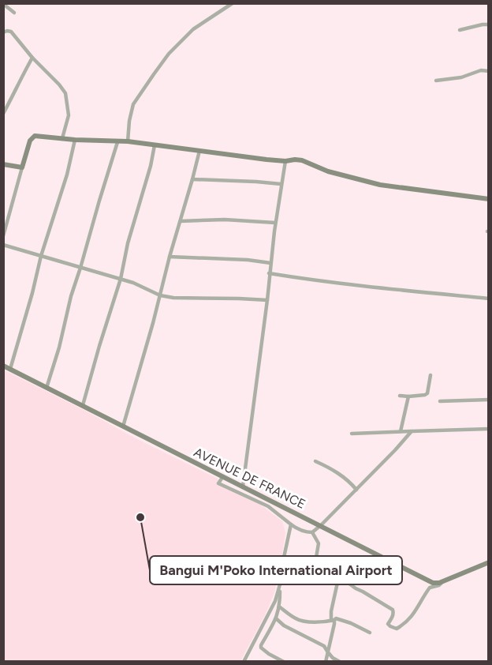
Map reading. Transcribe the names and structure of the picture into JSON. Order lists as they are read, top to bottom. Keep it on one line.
{"streets":{"main road":["AVENUE DE FRANCE"]},"places":["Bangui M'Poko International Airport"]}
